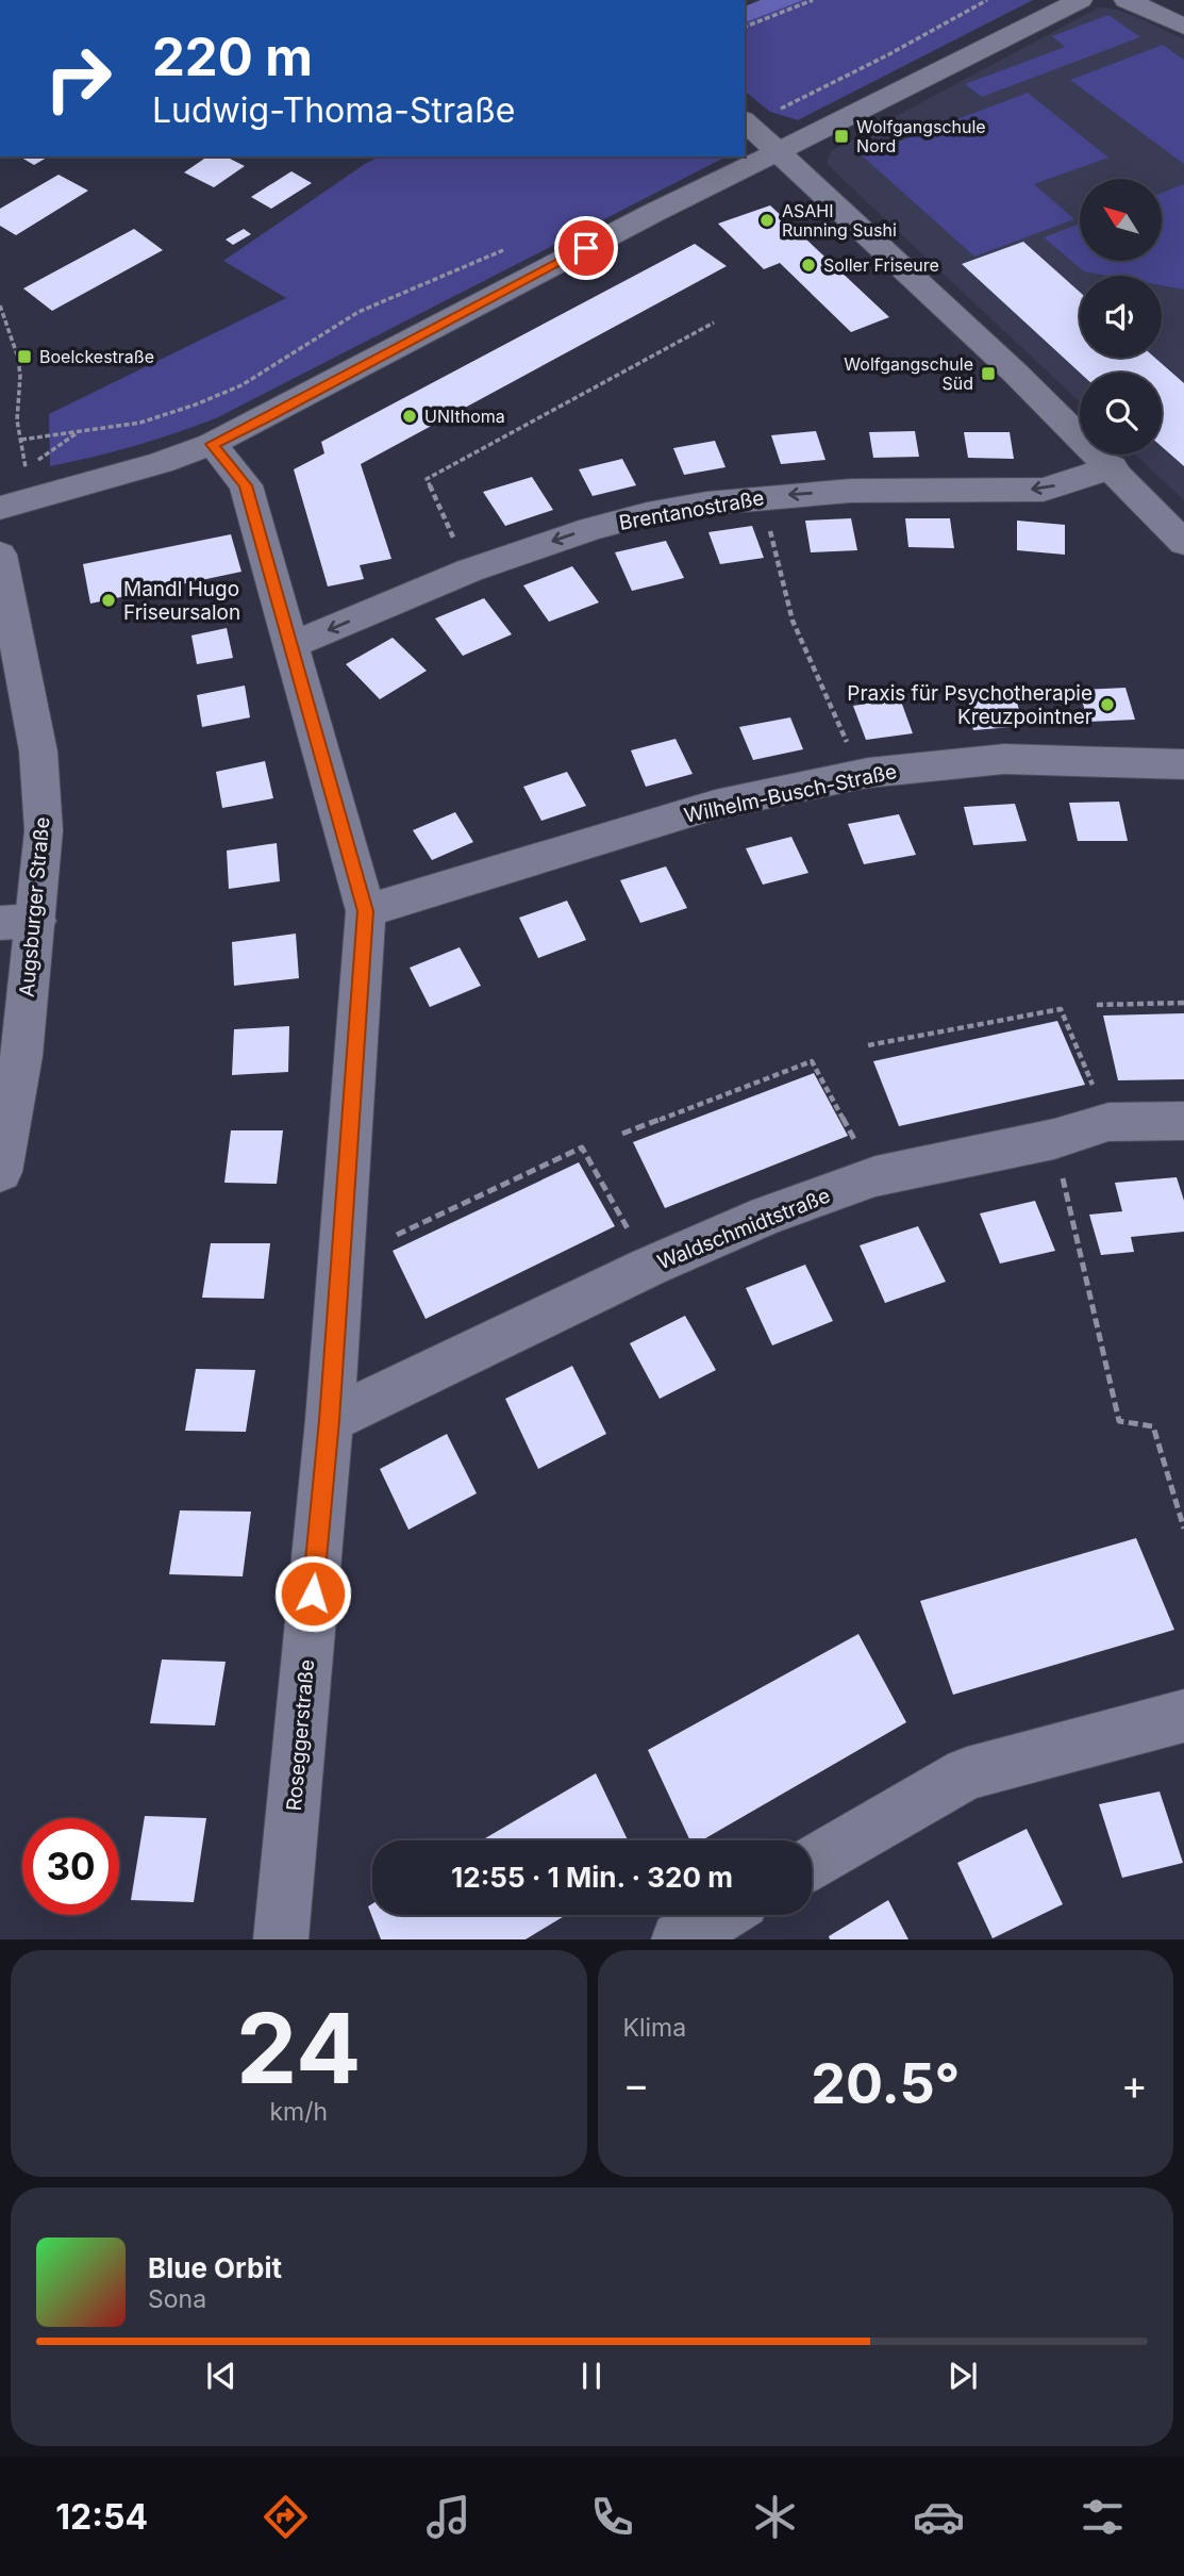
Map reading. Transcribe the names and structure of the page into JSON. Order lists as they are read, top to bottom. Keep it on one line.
{"streets":{"street":["Brentanostraße","Wilhelm-Busch-Straße","Augsburger Straße","Waldschmidtstraße","Roseggerstraße"]},"crossings":[["Brentanostraße","Roseggerstraße"],["Wilhelm-Busch-Straße","Roseggerstraße"],["Waldschmidtstraße","Roseggerstraße"]],"places":{"transit":["Wolfgangschule Nord","Boelckestraße","Wolfgangschule Süd"],"other":["ASAHI Running Sushi","Soller Friseure","UNIthoma","Mandl Hugo Friseursalon","Praxis für Psychotherapie Kreuzpointner"]},"north":"top left","page":{"turn":["220 m","Ludwig-Thoma-Straße"],"limit":"30","trip":"12:55 · 1 Min. · 320 m","tile":[["24","km/h"],"Klima"],"heat":["−","20.5°","+"],"song":["Blue Orbit","Sona"],"tabs":"12:54"}}
